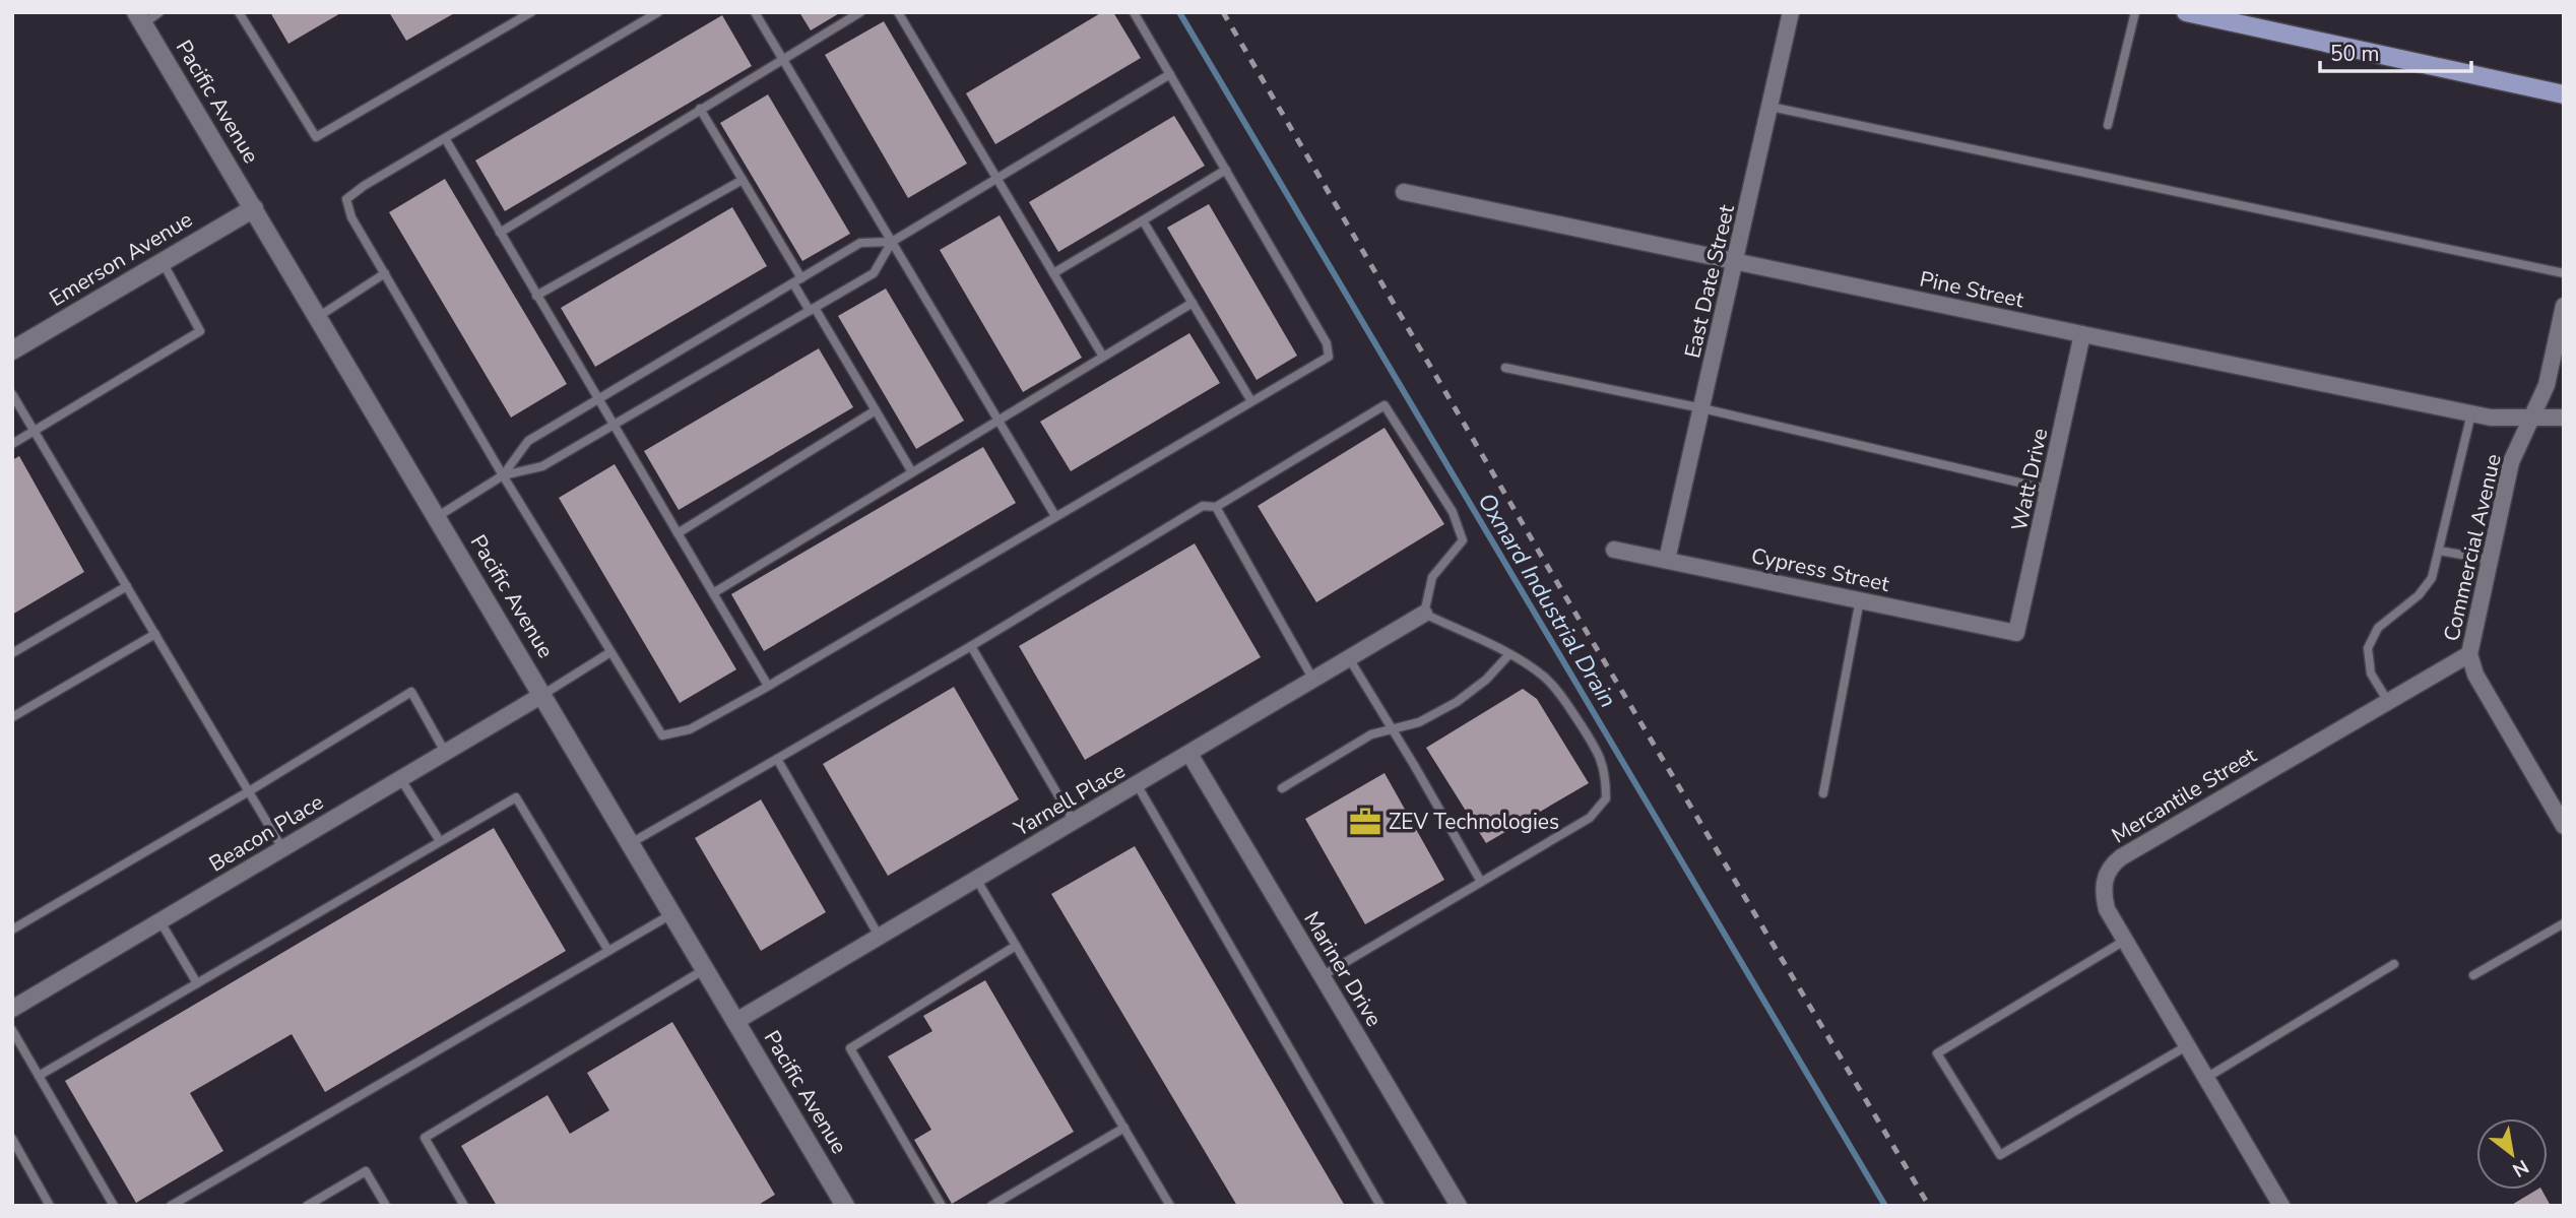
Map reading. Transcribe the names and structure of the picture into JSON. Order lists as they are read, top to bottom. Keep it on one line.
{"streets":{"street":["Pacific Avenue","Emerson Avenue","East Date Street","Pine Street","Watt Drive","Commercial Avenue","Cypress Street","Mercantile Street","Yarnell Place","Beacon Place","Mariner Drive"]},"crossings":[["Pacific Avenue","Emerson Avenue"],["Pacific Avenue","Yarnell Place"],["Pacific Avenue","Beacon Place"],["East Date Street","Pine Street"],["East Date Street","Cypress Street"],["Pine Street","Watt Drive"],["Pine Street","Commercial Avenue"],["Watt Drive","Cypress Street"],["Commercial Avenue","Mercantile Street"],["Yarnell Place","Mariner Drive"]],"water":["Oxnard Industrial Drain"],"places":{"office":["ZEV Technologies"]},"scale_bar":"50 m","north":"bottom right"}
